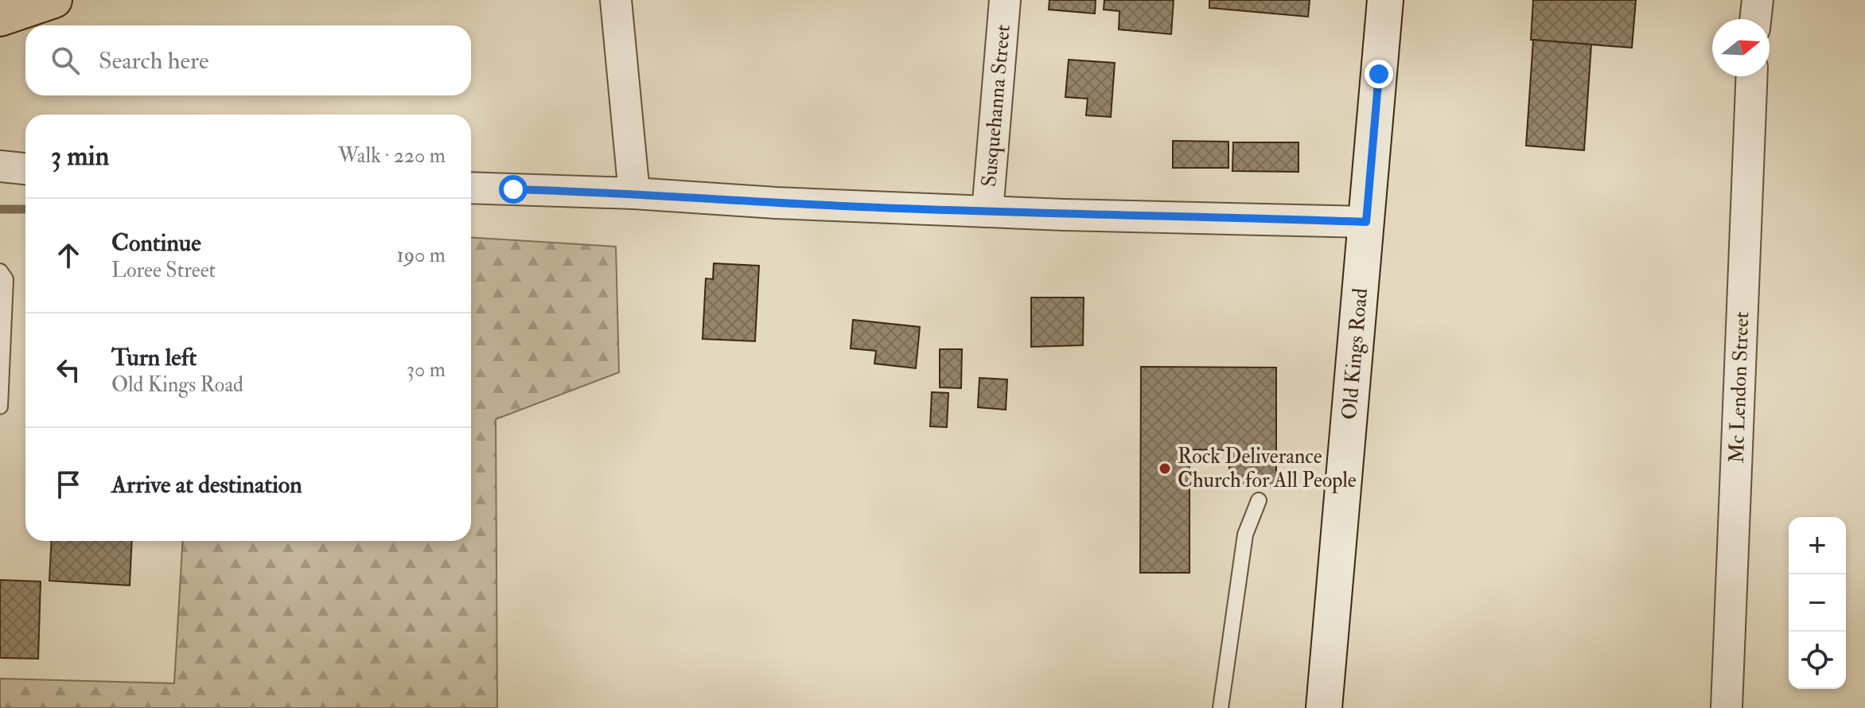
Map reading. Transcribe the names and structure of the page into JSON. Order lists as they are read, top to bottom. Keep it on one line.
{"streets":{"street":["Susquehanna Street","Old Kings Road","Mc Lendon Street"]},"places":["Rock Deliverance Church for All People"],"north":"right","page":{"search":"Search here","heading":["3 min","Walk · 220 m"],"list":[["Continue","Loree Street","190 m"],["Turn left","Old Kings Road","30 m"],"Arrive at destination"],"map_buttons":["+","−"]}}
